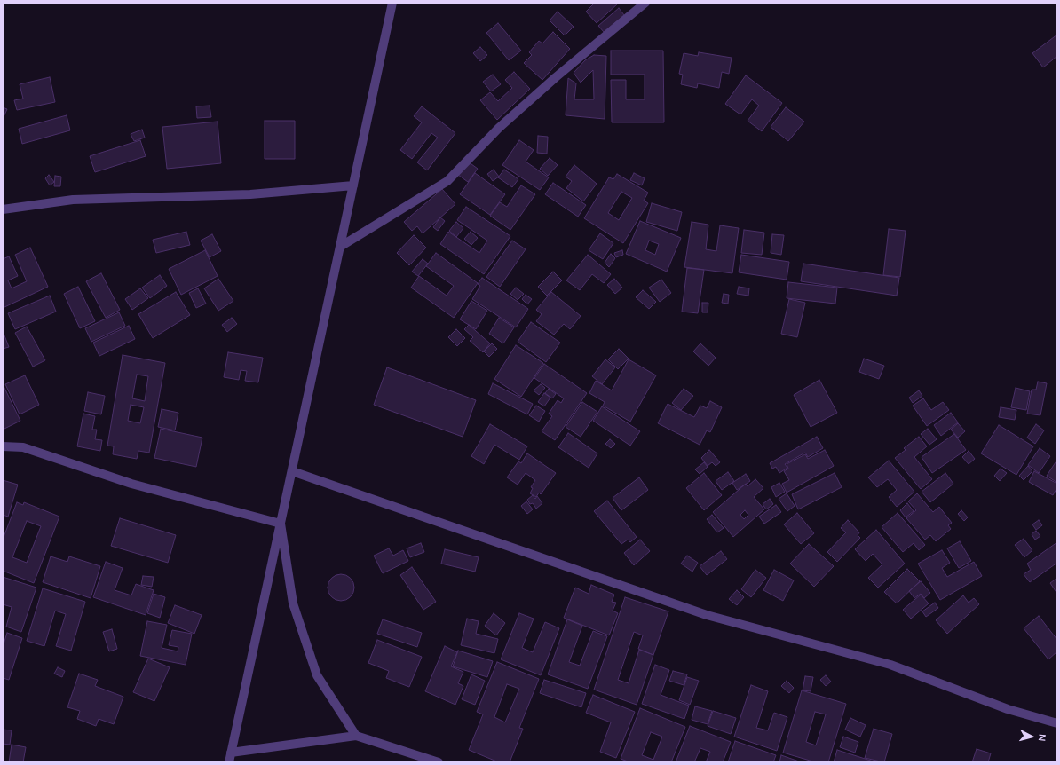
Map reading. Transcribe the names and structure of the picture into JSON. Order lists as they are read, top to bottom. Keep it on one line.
{"north":"right"}
